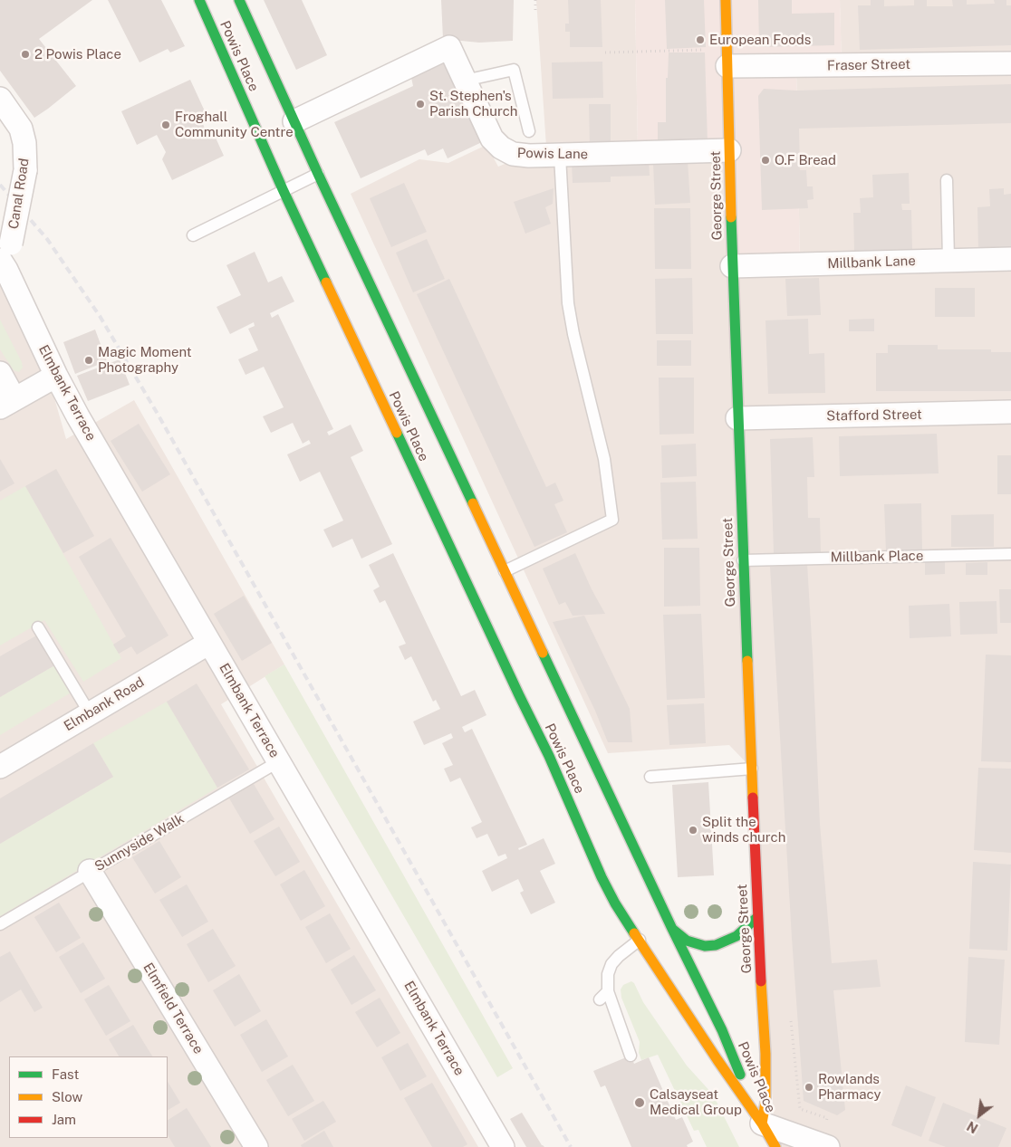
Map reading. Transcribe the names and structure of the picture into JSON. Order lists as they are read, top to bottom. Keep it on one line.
{"streets":{"main road":["Powis Place","George Street"],"street":["Fraser Street","Powis Lane","Canal Road","Millbank Lane","Elmbank Terrace","Stafford Street","Elmbank Road","Elmfield Terrace"],"lane":["Millbank Place","Sunnyside Walk"]},"crossings":[["Powis Place","Powis Lane"],["Powis Place","George Street"],["Fraser Street","George Street"],["Powis Lane","George Street"],["Canal Road","Elmbank Terrace"],["George Street","Millbank Lane"],["George Street","Stafford Street"],["George Street","Millbank Place"],["Elmbank Terrace","Elmbank Road"],["Elmbank Terrace","Sunnyside Walk"],["Sunnyside Walk","Elmfield Terrace"]],"places":["European Foods","2 Powis Place","St. Stephen's Parish Church","Froghall Community Centre","O.F Bread","Magic Moment Photography","Split the winds church","Rowlands Pharmacy","Calsayseat Medical Group"],"legend":["Fast","Slow","Jam"],"north":"bottom left"}
